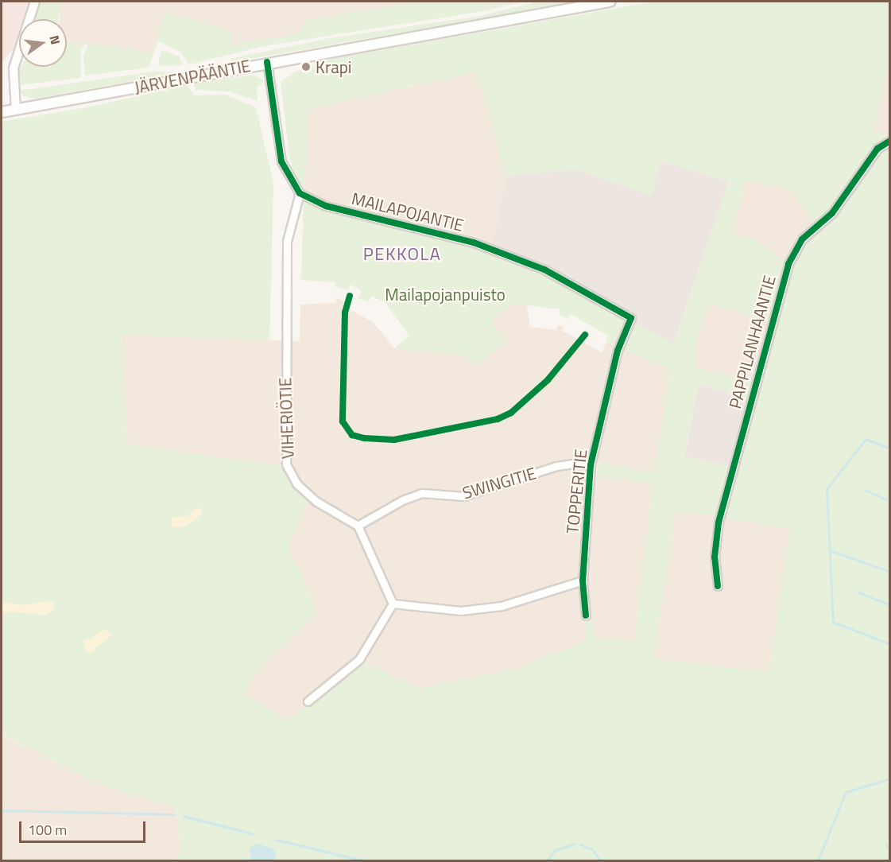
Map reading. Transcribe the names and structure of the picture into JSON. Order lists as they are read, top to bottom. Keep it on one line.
{"streets":{"main road":["JÄRVENPÄÄNTIE"],"street":["MAILAPOJANTIE","PAPPILANHAANTIE","VIHERIÖTIE","SWINGITIE","TOPPERITIE"]},"crossings":[["MAILAPOJANTIE","VIHERIÖTIE"],["MAILAPOJANTIE","TOPPERITIE"],["VIHERIÖTIE","SWINGITIE"],["SWINGITIE","TOPPERITIE"]],"districts":["PEKKOLA"],"parks":["Mailapojanpuisto"],"places":["Krapi"],"scale_bar":"100 m","north":"right"}
